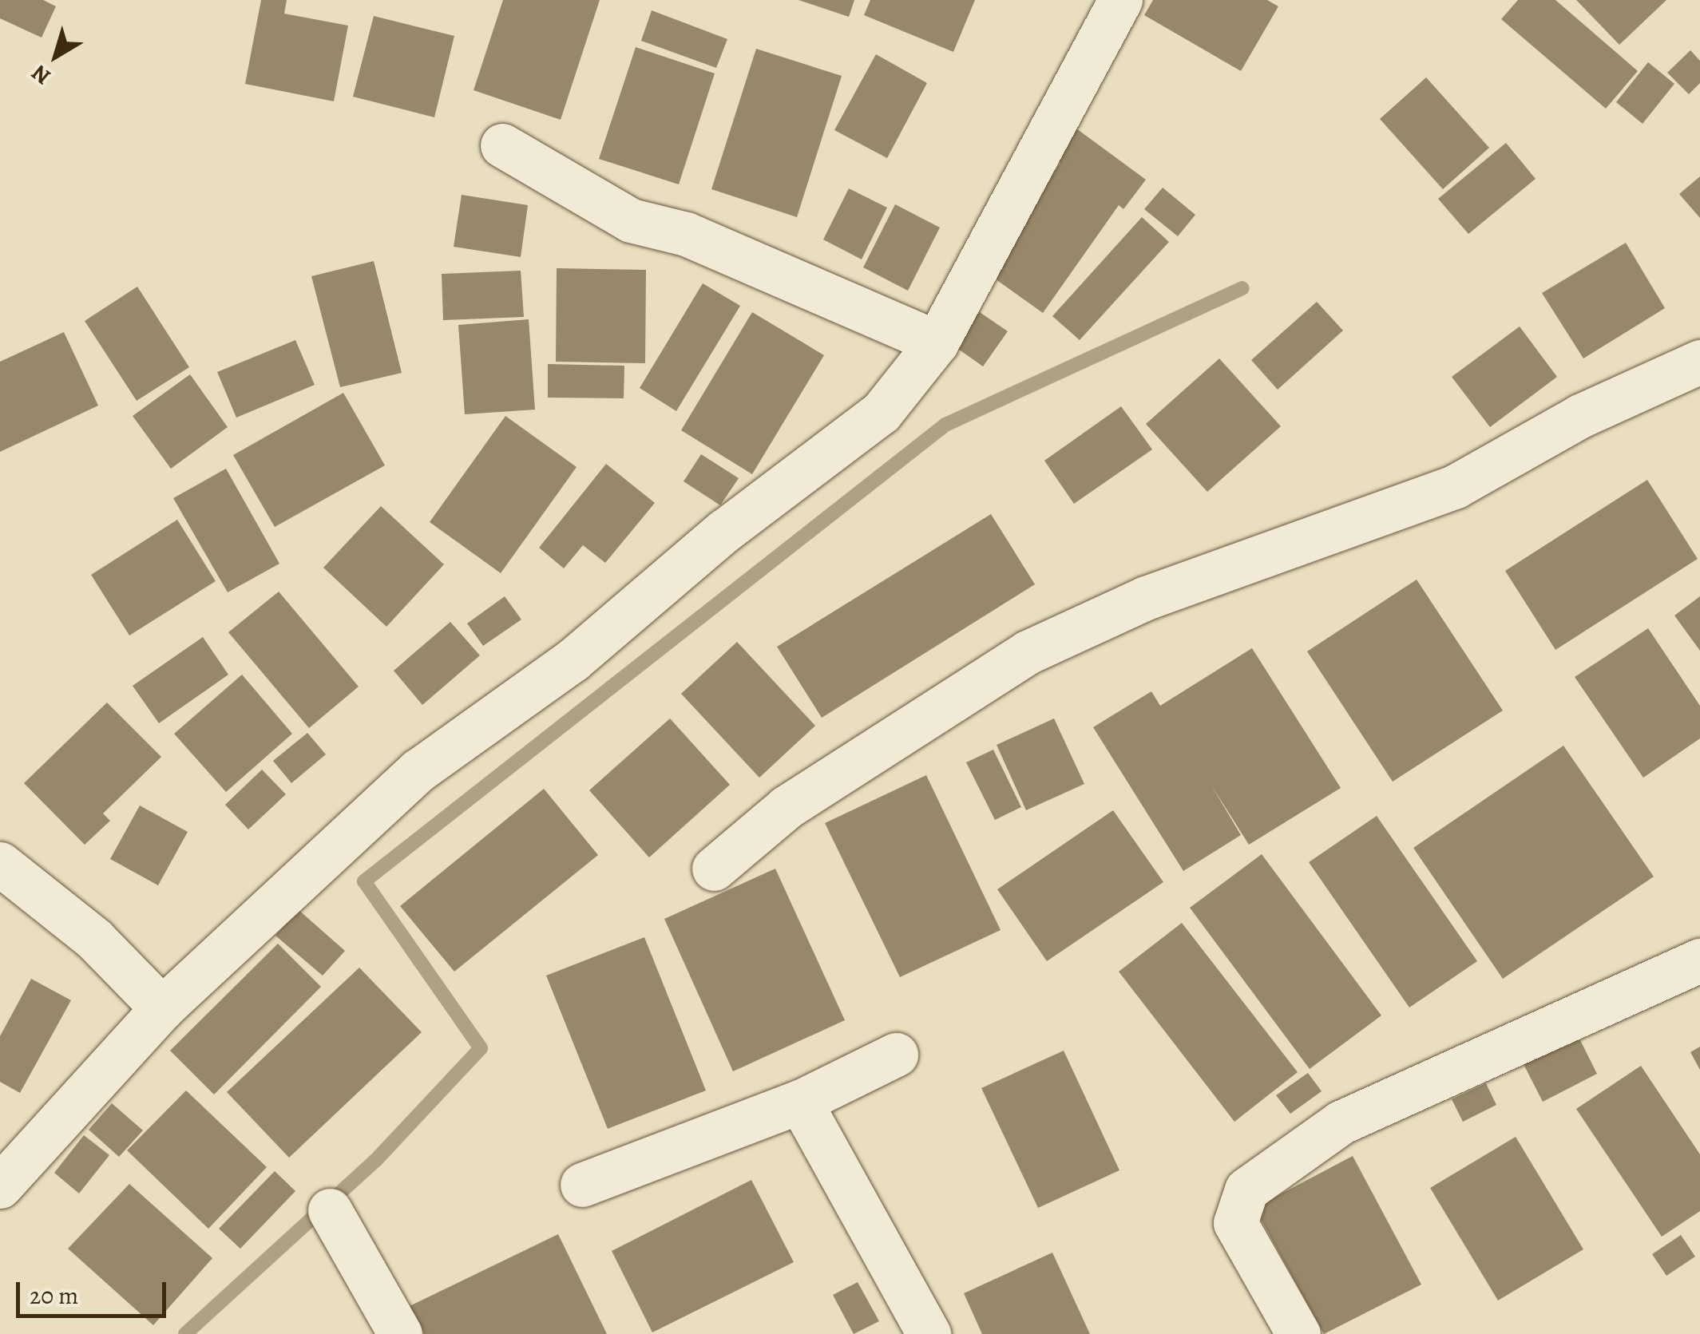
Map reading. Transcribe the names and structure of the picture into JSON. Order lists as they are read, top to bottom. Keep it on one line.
{"scale_bar":"20 m","north":"bottom left"}
